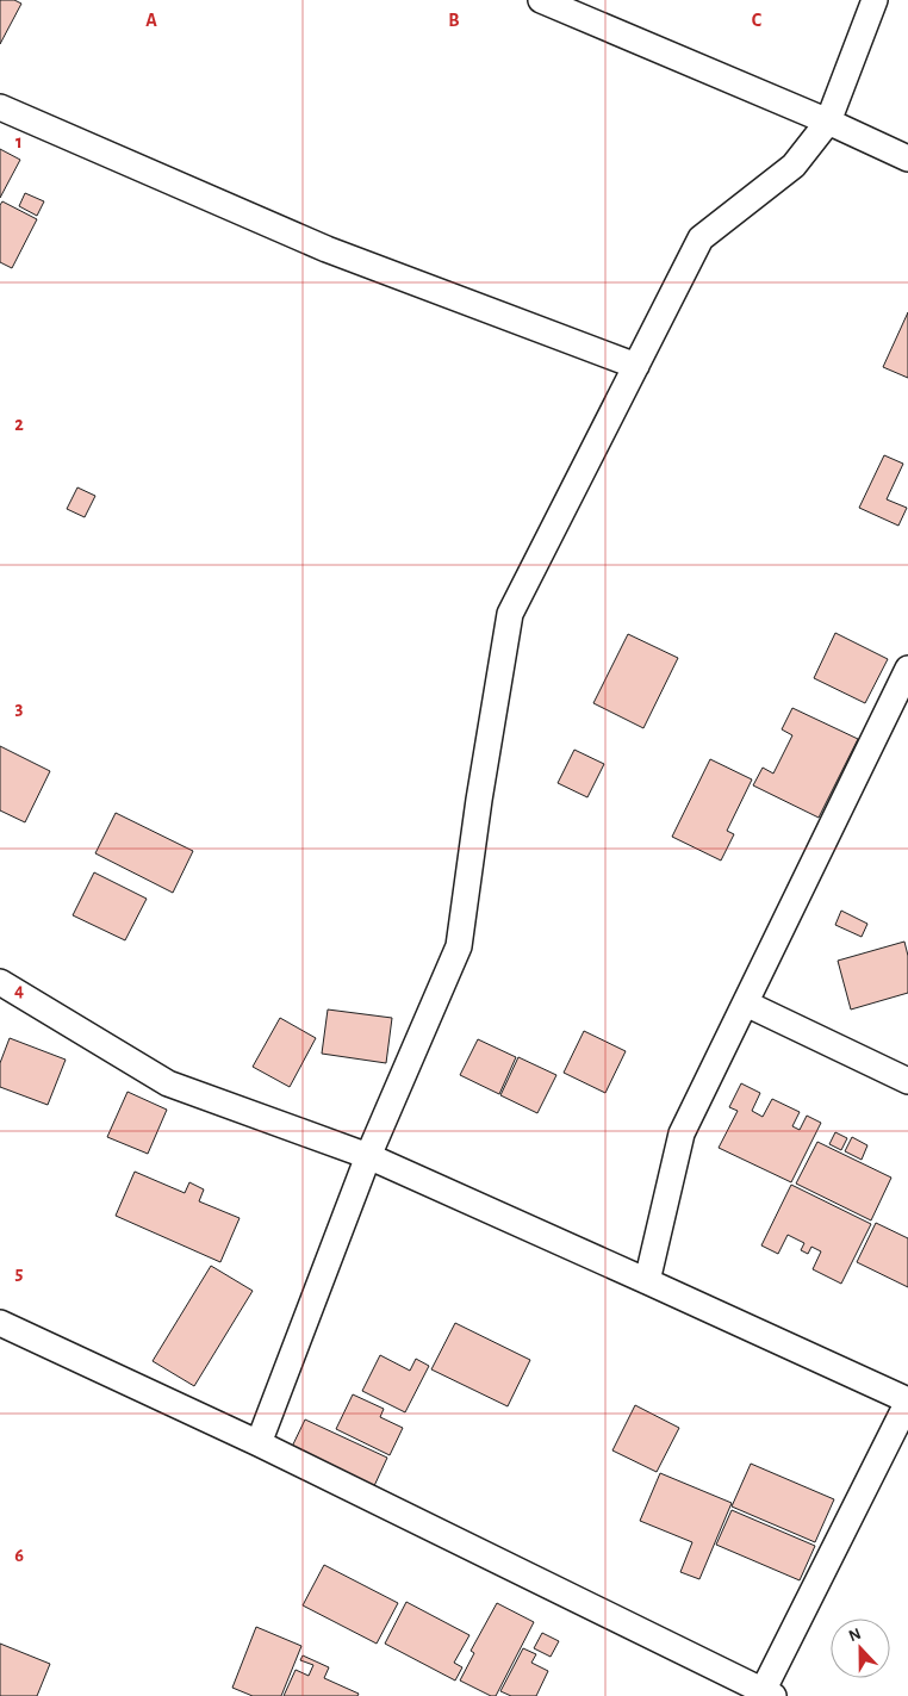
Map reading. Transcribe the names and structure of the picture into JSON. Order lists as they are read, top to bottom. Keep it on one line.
{"north":"top","grid":{"columns":["A","B","C"],"rows":["1","2","3","4","5","6"]}}
